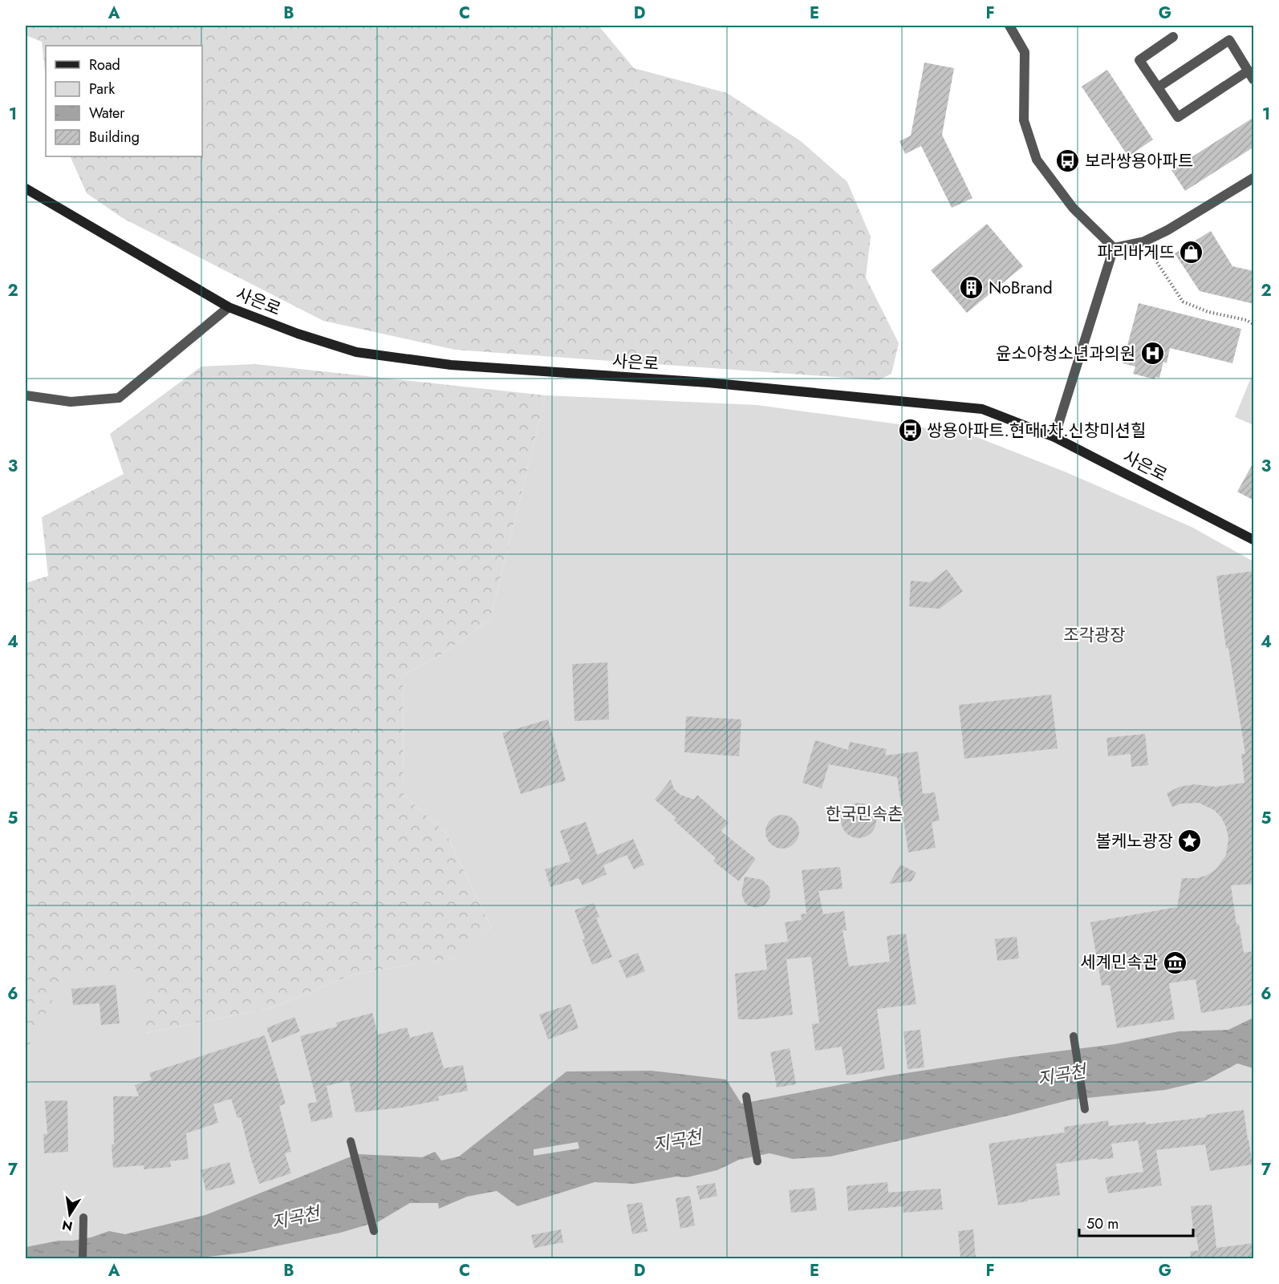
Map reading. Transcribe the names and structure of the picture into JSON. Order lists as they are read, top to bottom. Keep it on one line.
{"streets":{"main road":["사은로"]},"water":["지곡천"],"parks":["조각광장","한국민속촌"],"places":{"bus stop":["보라쌍용아파트","쌍용아파트.현대1차.신창미션힐"],"shop":["파리바게뜨"],"building":["NoBrand"],"hospital":["윤소아청소년과의원"],"place":["볼케노광장"],"museum":["세계민속관"]},"legend":["Road","Park","Water","Building"],"scale_bar":"50 m","north":"bottom","grid":{"columns":["A","B","C","D","E","F","G"],"rows":["1","2","3","4","5","6","7"]}}
